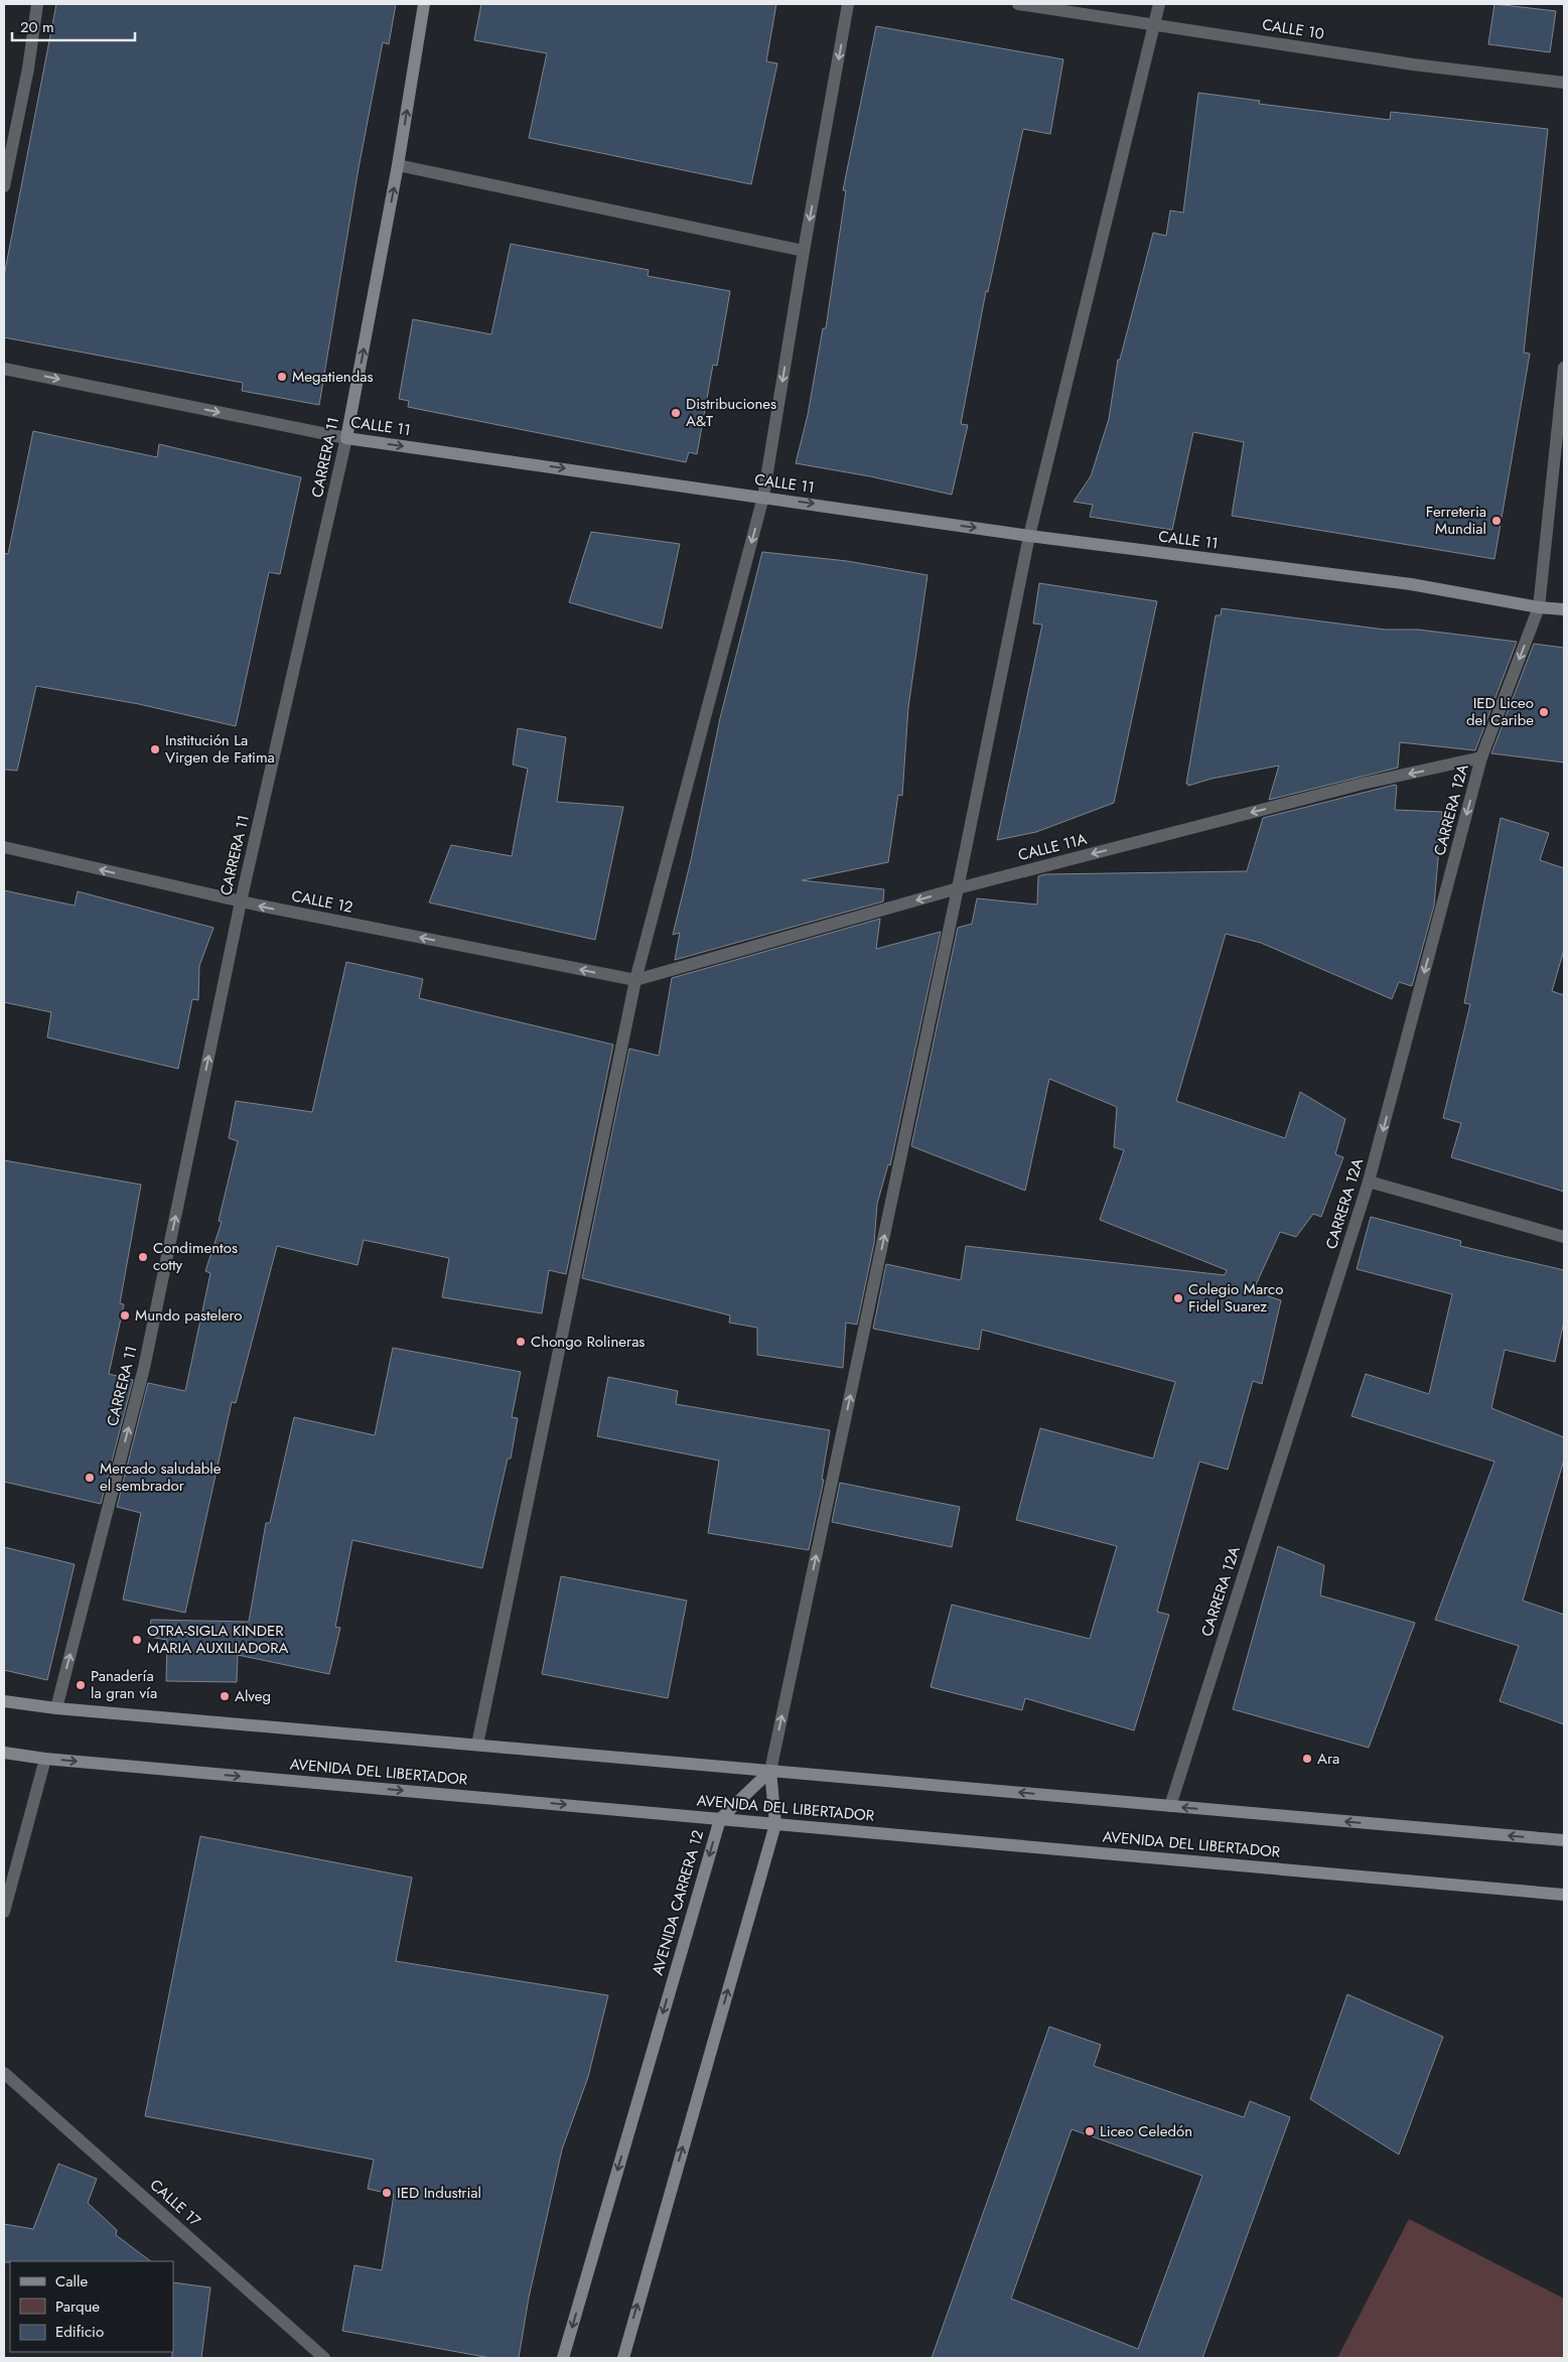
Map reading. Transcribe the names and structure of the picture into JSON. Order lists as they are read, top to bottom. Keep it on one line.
{"streets":{"main road":["CALLE 11","CARRERA 11","AVENIDA DEL LIBERTADOR","AVENIDA CARRERA 12"],"street":["CALLE 10","CARRERA 12A","CALLE 11A","CALLE 12","CALLE 17"]},"crossings":[["CALLE 11","CARRERA 11"],["CALLE 11","CARRERA 12A"],["CARRERA 11","CALLE 12"],["CARRERA 12A","CALLE 11A"],["CALLE 11A","CALLE 12"],["AVENIDA DEL LIBERTADOR","AVENIDA CARRERA 12"]],"one_way":["CALLE 11","CARRERA 11","CARRERA 12A","CALLE 11A","CALLE 12"],"places":["Megatiendas","Distribuciones A&T","Ferreteria Mundial","IED Liceo del Caribe","Institución La Virgen de Fatima","Condimentos cotty","Colegio Marco Fidel Suarez","Mundo pastelero","Chongo Rolineras","Mercado saludable el sembrador","OTRA-SIGLA KINDER MARIA AUXILIADORA","Panadería la gran vía","Alveg","Ara","Liceo Celedón","IED Industrial"],"legend":["Calle","Parque","Edificio"],"scale_bar":"20 m"}
